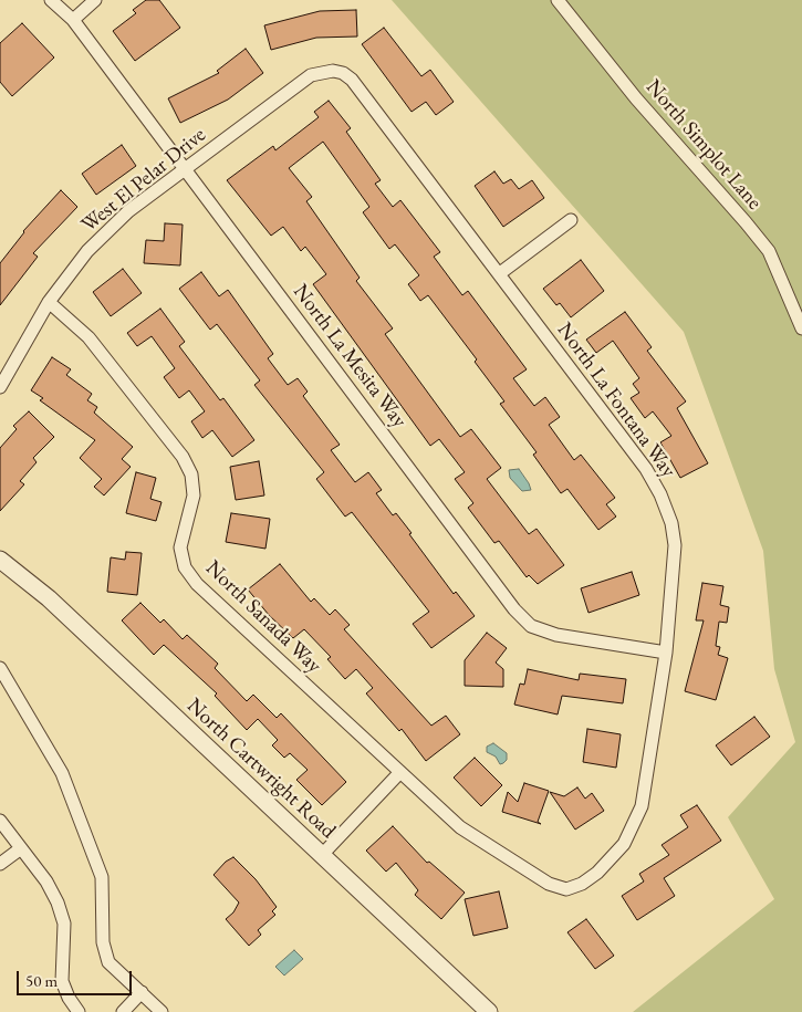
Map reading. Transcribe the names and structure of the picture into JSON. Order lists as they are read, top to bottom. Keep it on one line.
{"streets":{"street":["North Simplot Lane","West El Pelar Drive","North La Mesita Way","North La Fontana Way","North Sanada Way","North Cartwright Road"]},"crossings":[["West El Pelar Drive","North La Mesita Way"],["West El Pelar Drive","North La Fontana Way"],["West El Pelar Drive","North Sanada Way"],["North La Mesita Way","North La Fontana Way"],["North La Fontana Way","North Sanada Way"]],"scale_bar":"50 m"}
